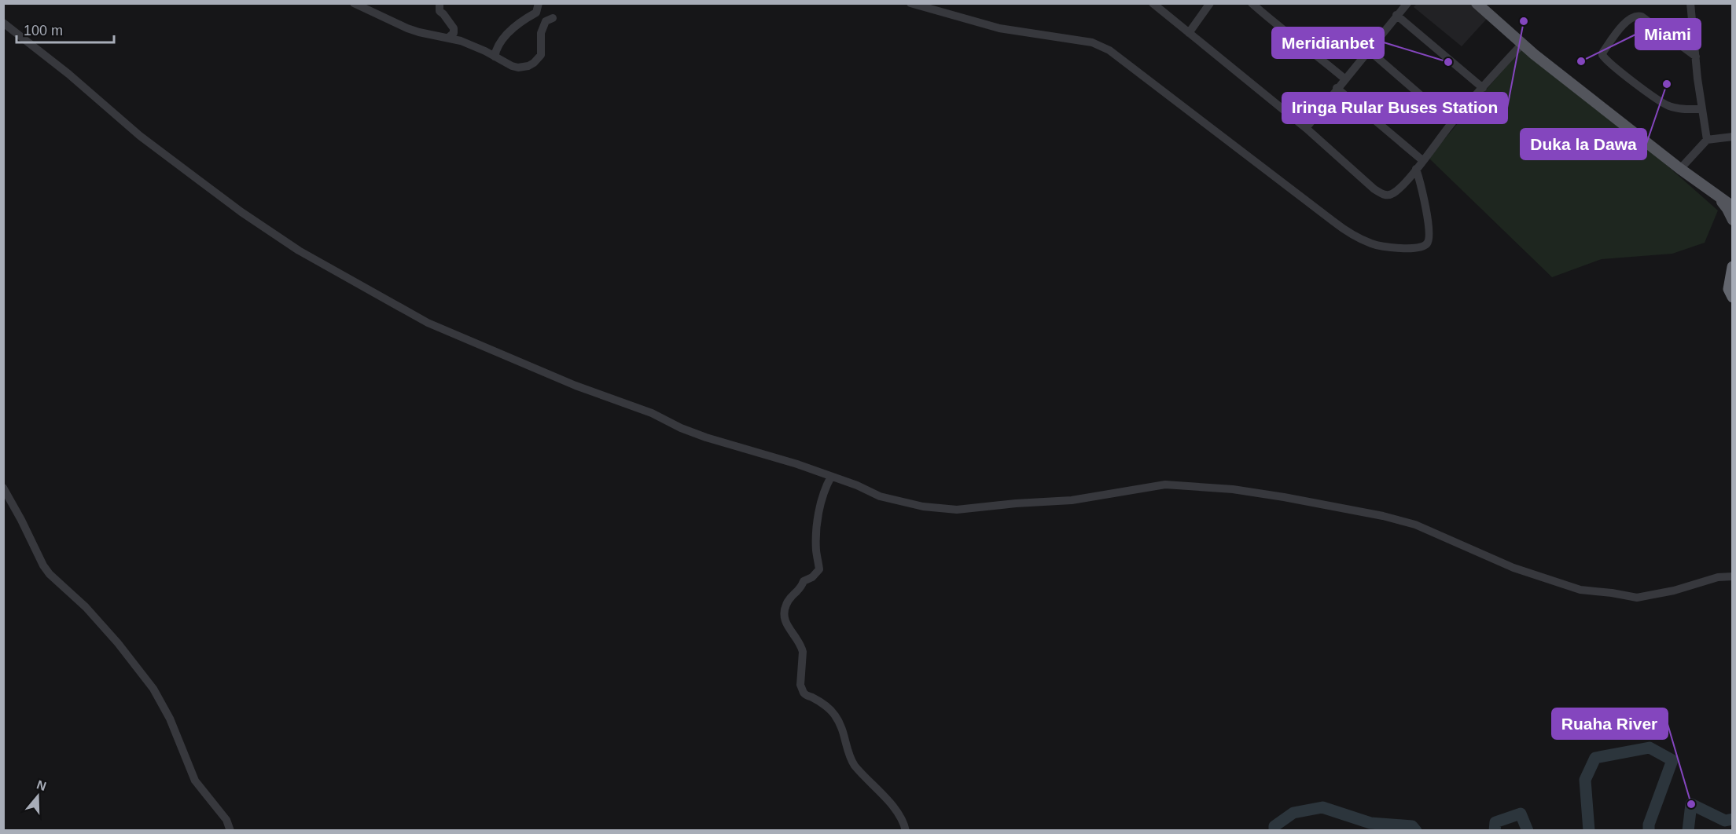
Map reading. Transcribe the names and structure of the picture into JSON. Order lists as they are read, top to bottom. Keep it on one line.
{"places":["Iringa Rular Buses Station","Miami","Meridianbet","Duka la Dawa","Ruaha River"],"scale_bar":"100 m","north":"top"}
